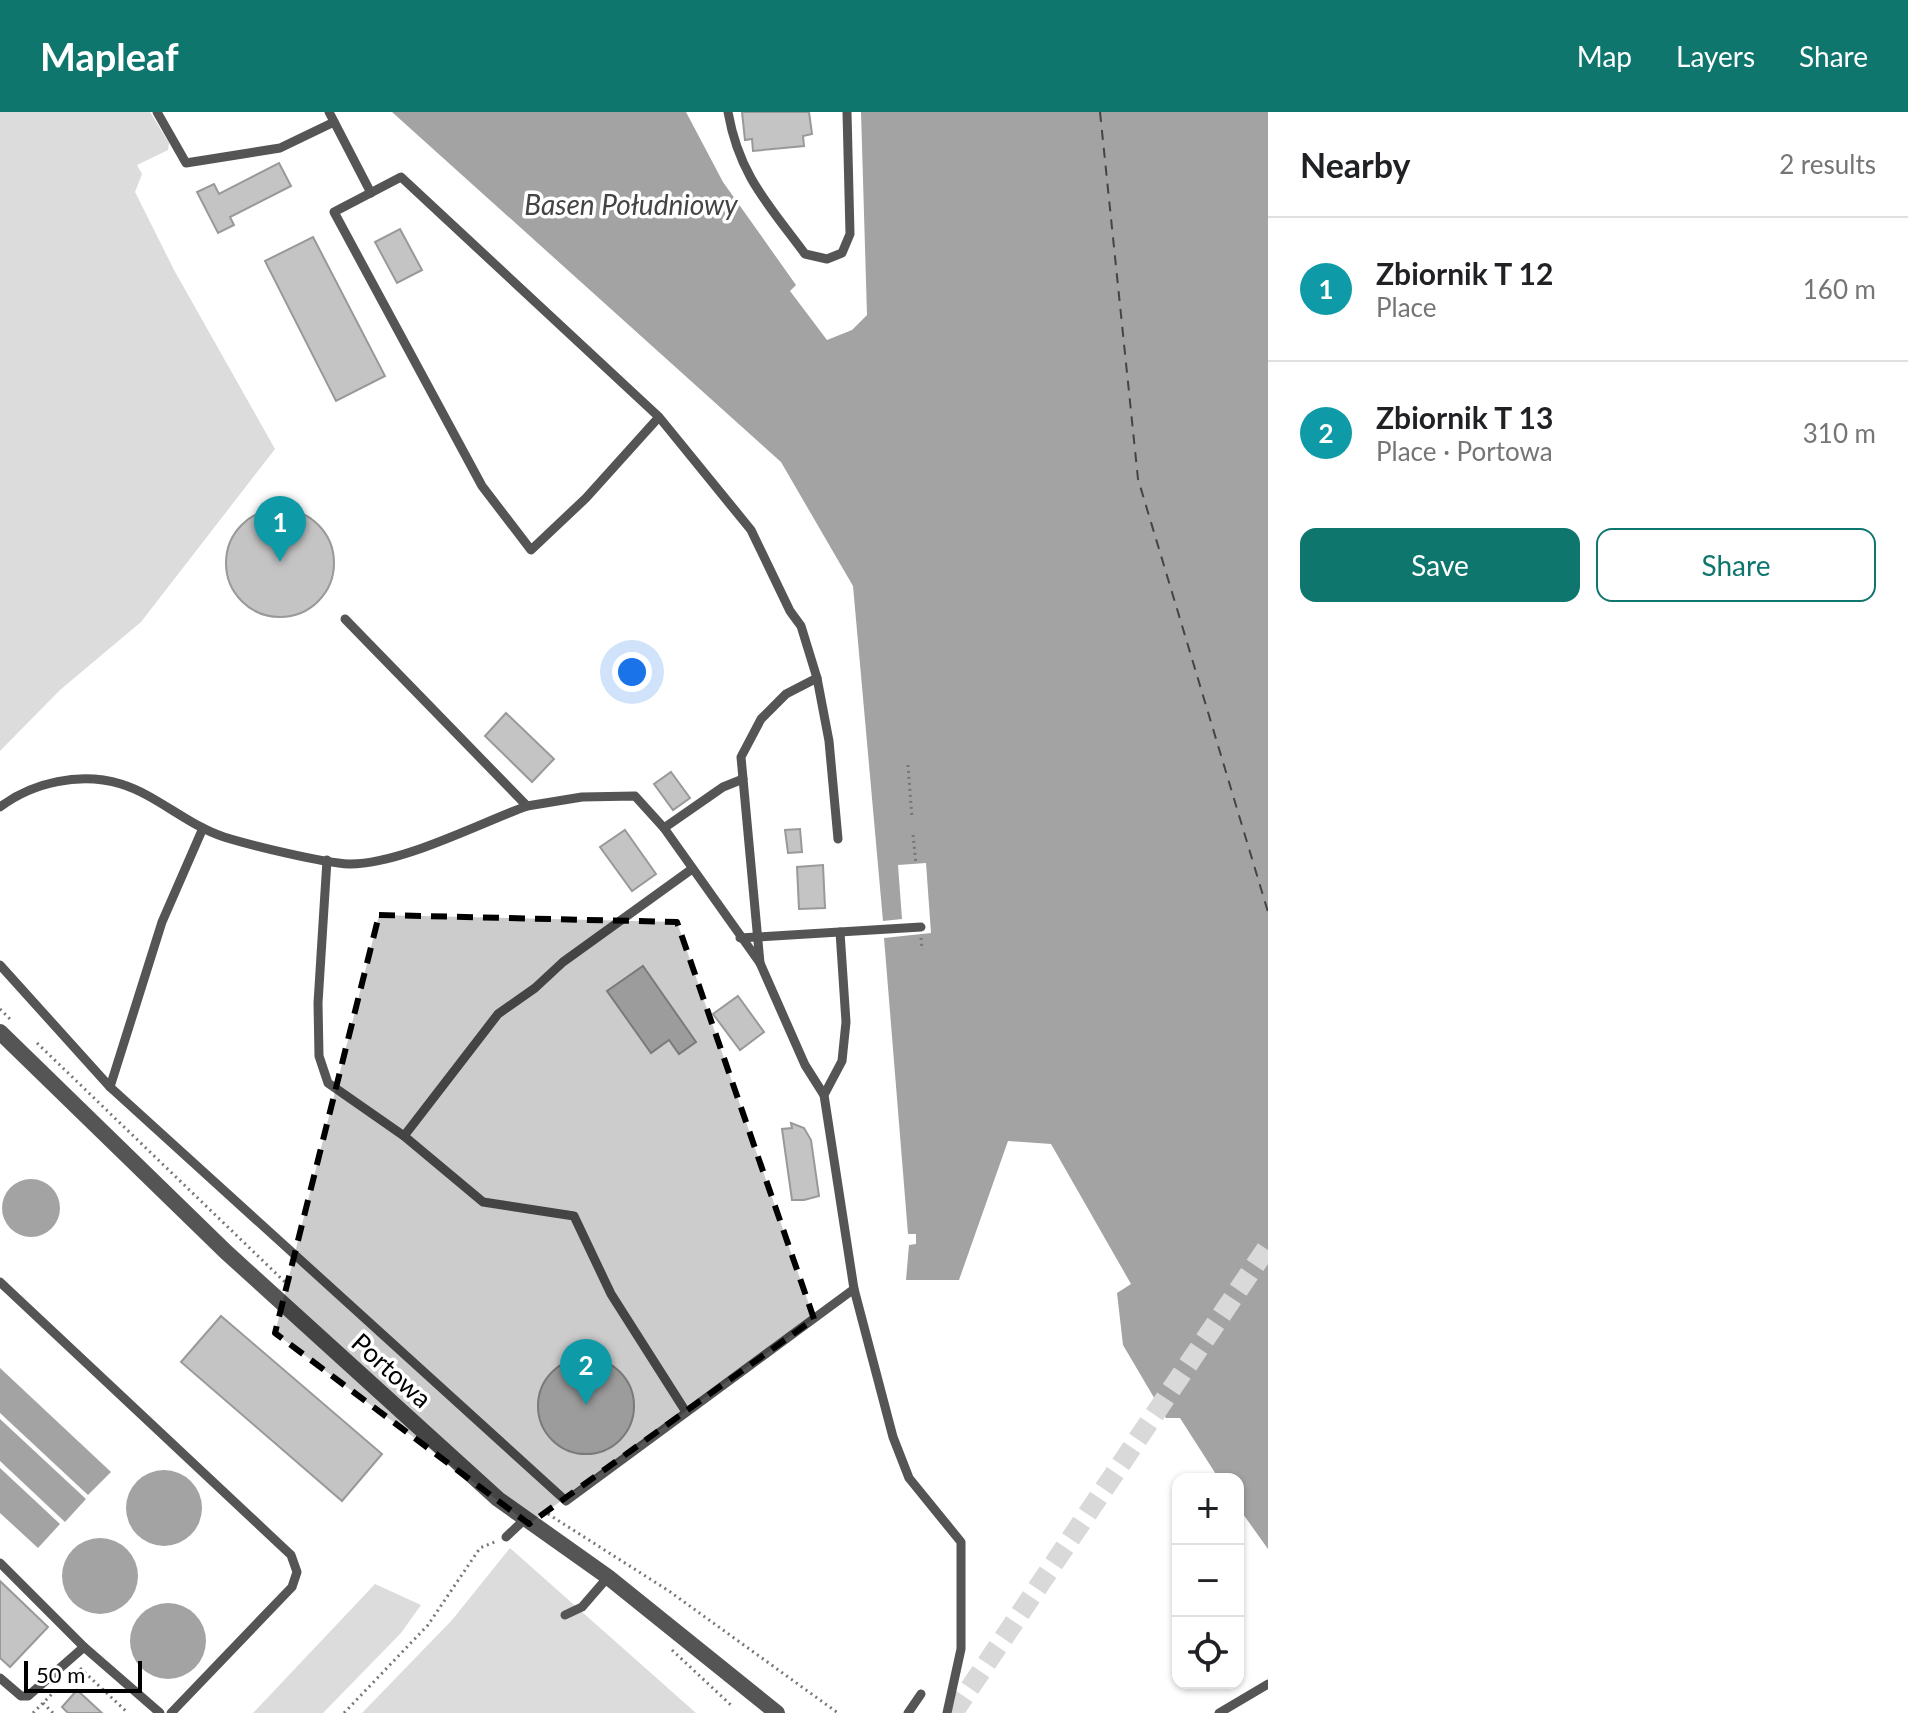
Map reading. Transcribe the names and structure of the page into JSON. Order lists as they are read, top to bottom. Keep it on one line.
{"streets":{"street":["Portowa"]},"water":["Basen Południowy"],"scale_bar":"50 m","page":{"header":"Mapleaf","nav":["Map","Layers","Share"],"heading":["Nearby","2 results"],"list":[{"mark":"1","name":"Zbiornik T 12","note":"Place","value":"160 m"},{"mark":"2","name":"Zbiornik T 13","note":"Place · Portowa","value":"310 m"}],"pins":["1","2"],"buttons":["Save","Share"],"map_buttons":["+","−"],"scale":"50 m"}}
